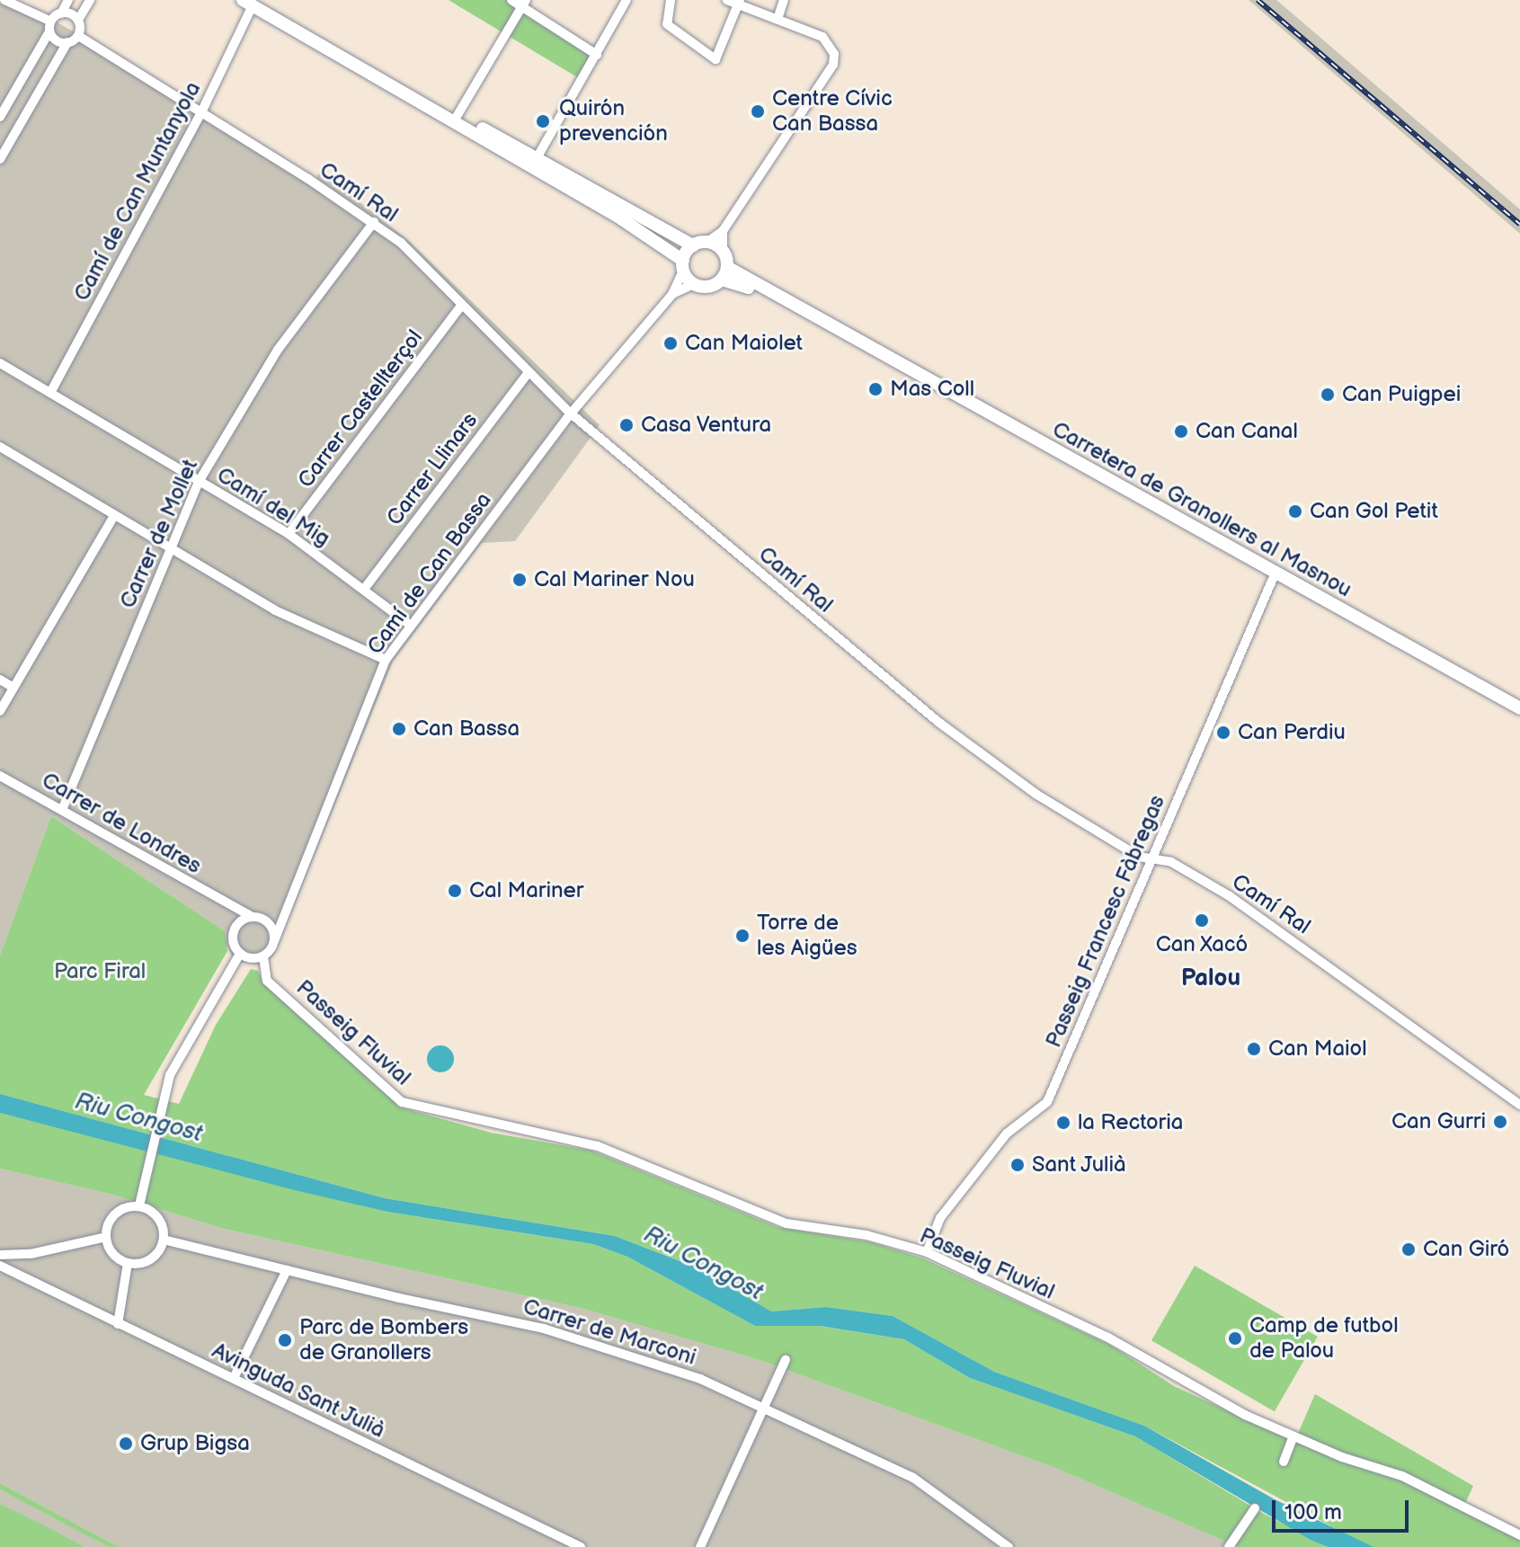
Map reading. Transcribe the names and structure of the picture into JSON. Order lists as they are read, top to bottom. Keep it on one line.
{"streets":{"main road":["Carretera de Granollers al Masnou"],"street":["Camí de Can Muntanyola","Camí Ral","Carrer Castellterçol","Carrer Llinars","Camí del Mig","Carrer de Mollet","Camí de Can Bassa","Carrer de Londres","Passeig Francesc Fàbregas","Passeig Fluvial","Carrer de Marconi","Avinguda Sant Julià"]},"crossings":[["Camí de Can Muntanyola","Camí Ral"],["Camí de Can Muntanyola","Camí del Mig"],["Camí Ral","Carrer Castellterçol"],["Camí Ral","Carrer Llinars"],["Camí Ral","Carrer de Mollet"],["Camí Ral","Camí de Can Bassa"],["Camí Ral","Passeig Francesc Fàbregas"],["Carrer Castellterçol","Camí del Mig"],["Carrer Llinars","Camí del Mig"],["Camí del Mig","Carrer de Mollet"],["Camí del Mig","Camí de Can Bassa"],["Carretera de Granollers al Masnou","Camí de Can Bassa"],["Carretera de Granollers al Masnou","Passeig Francesc Fàbregas"],["Carrer de Mollet","Carrer de Londres"],["Camí de Can Bassa","Carrer de Londres"],["Camí de Can Bassa","Passeig Fluvial"],["Carrer de Londres","Passeig Fluvial"],["Passeig Francesc Fàbregas","Passeig Fluvial"]],"districts":["Palou"],"water":["Riu Congost"],"parks":["Parc Firal"],"places":["Centre Cívic Can Bassa","Quirón prevención","Can Maiolet","Mas Coll","Can Puigpei","Casa Ventura","Can Canal","Can Gol Petit","Cal Mariner Nou","Can Bassa","Can Perdiu","Cal Mariner","Can Xacó","Torre de les Aigües","Can Maiol","Can Gurri","la Rectoria","Sant Julià","Can Giró","Camp de futbol de Palou","Parc de Bombers de Granollers","Grup Bigsa"],"scale_bar":"100 m"}
